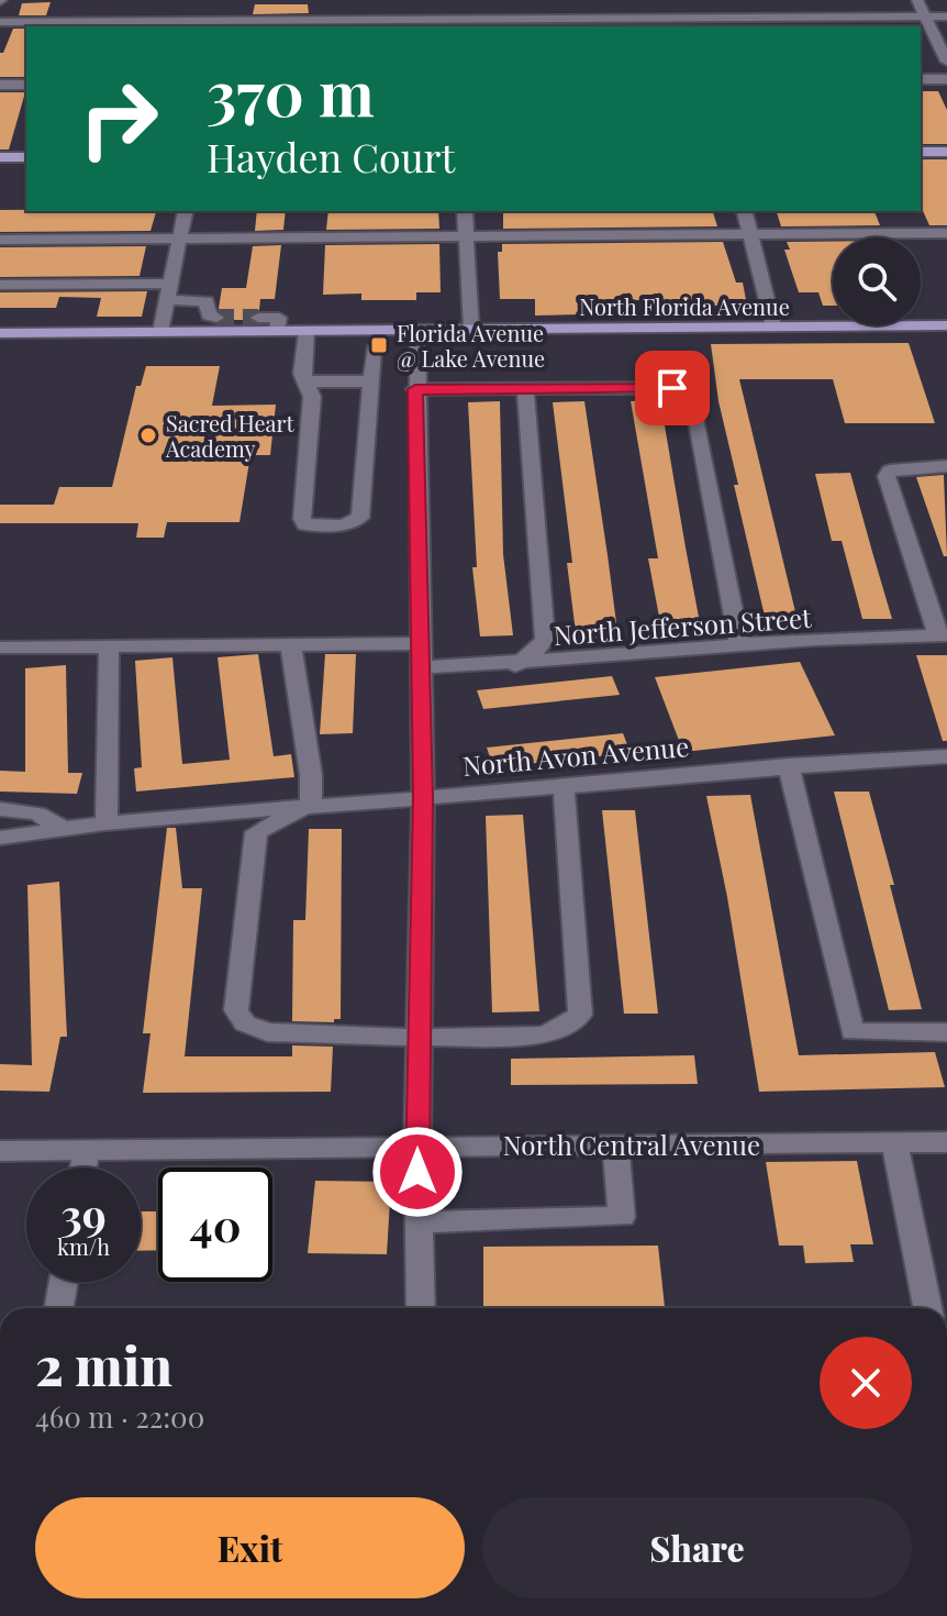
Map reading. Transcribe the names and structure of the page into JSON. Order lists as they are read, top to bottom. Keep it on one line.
{"streets":{"main road":["North Florida Avenue"],"street":["North Jefferson Street","North Avon Avenue","North Central Avenue"]},"places":{"transit":["Florida Avenue @ Lake Avenue"],"other":["Sacred Heart Academy"]},"page":{"turn":["370 m","Hayden Court"],"speed":"39 km/h","limit":"40","heading":["2 min","460 m · 22:00"],"buttons":["Exit","Share"]}}
